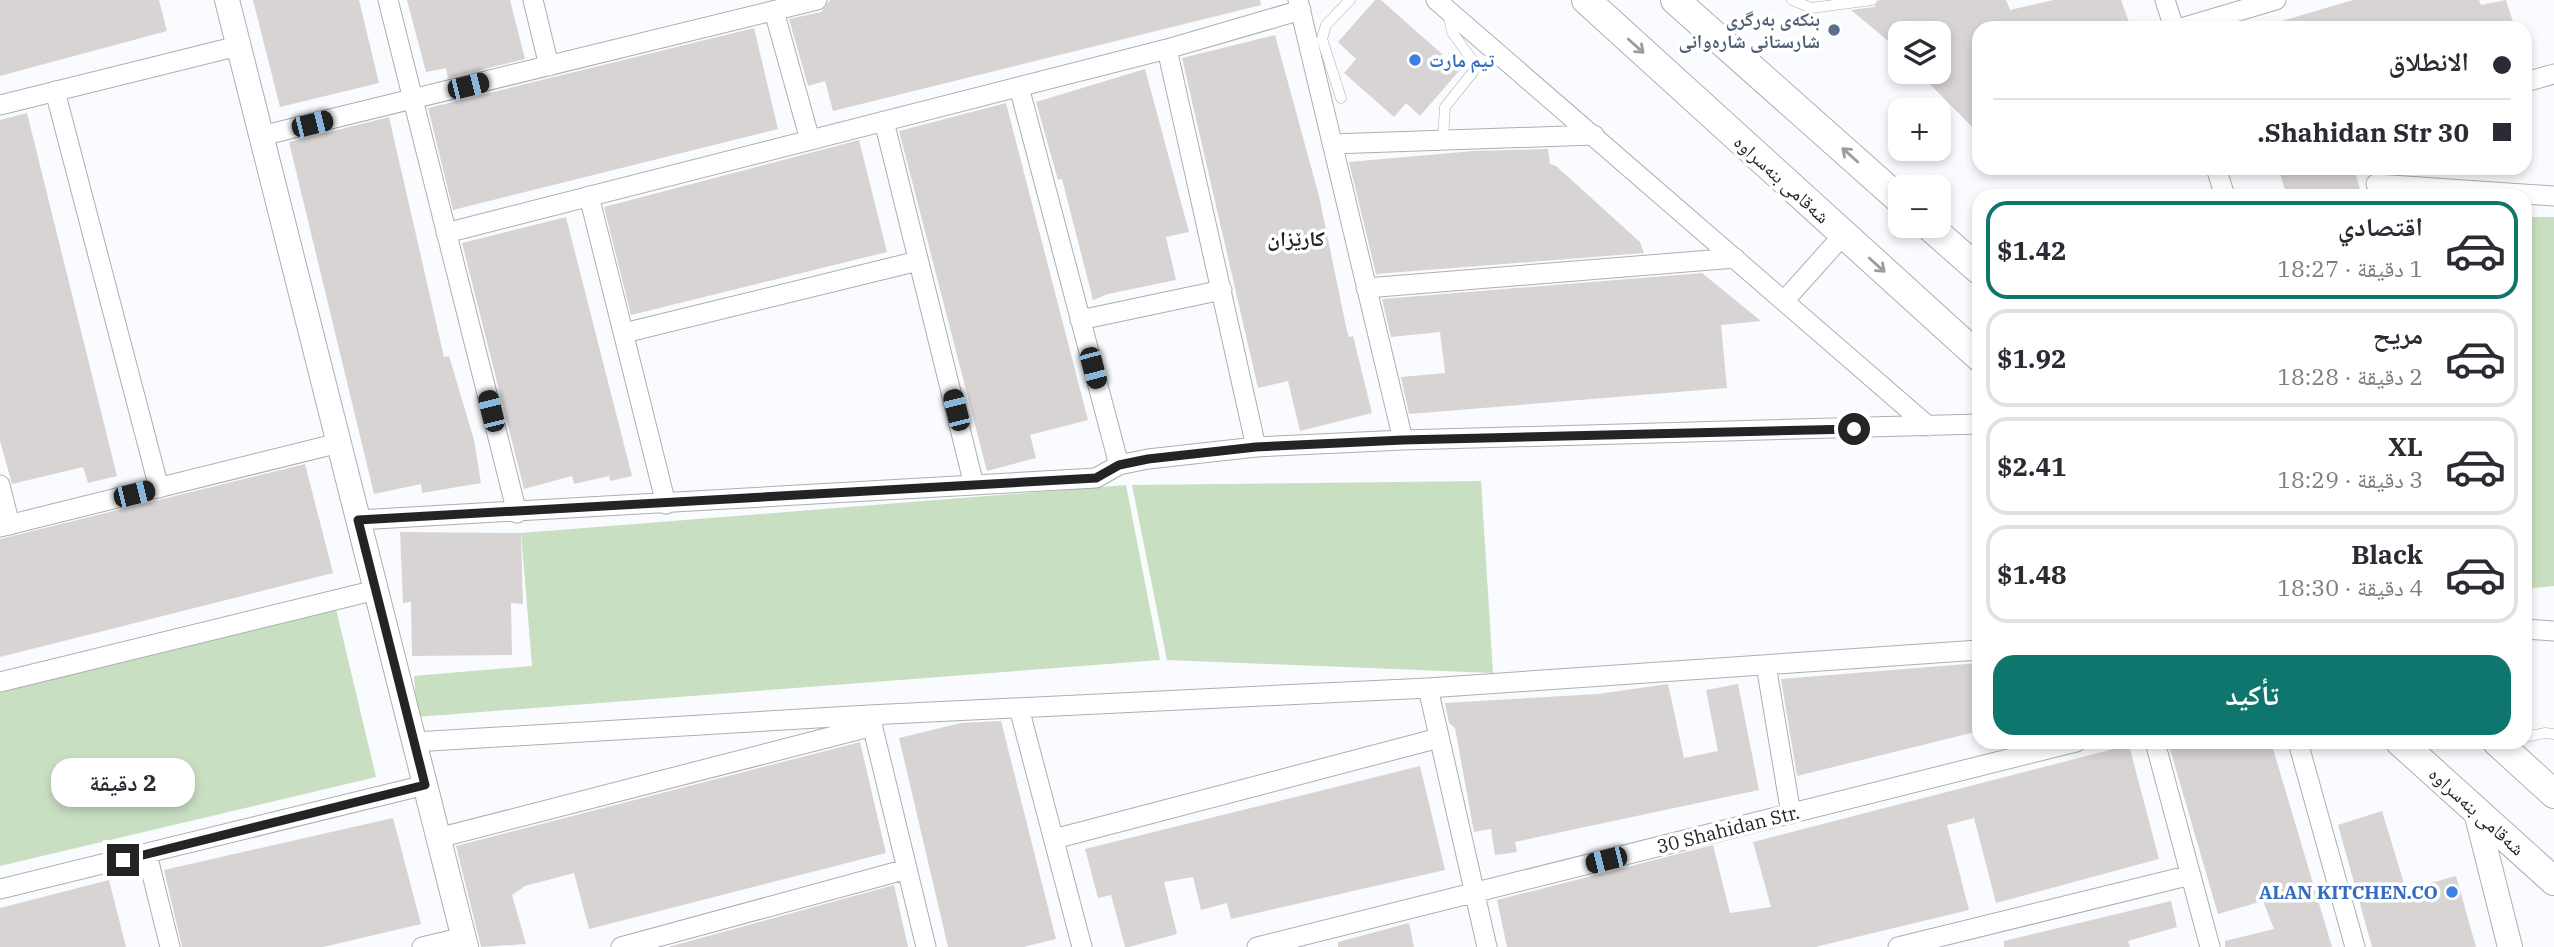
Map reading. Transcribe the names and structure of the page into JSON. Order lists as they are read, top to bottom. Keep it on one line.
{"streets":{"main road":["شەقامی بنەسراوە"],"street":["30 Shahidan Str."]},"districts":["کارێزان"],"places":["بنكەی بەرگری شارستانی شارەوانی","تيم مارت","ALAN KITCHEN.CO"],"page":{"map_buttons":["+","−"],"banner":["الانطلاق","30 Shahidan Str."],"list":[{"name":"اقتصادي","note":"1 دقيقة · 18:27","value":"$1.42"},{"name":"مريح","note":"2 دقيقة · 18:28","value":"$1.92"},{"name":"XL","note":"3 دقيقة · 18:29","value":"$2.41"},{"name":"Black","note":"4 دقيقة · 18:30","value":"$1.48"}],"buttons":"تأكيد","bubble":"2 دقيقة"}}
